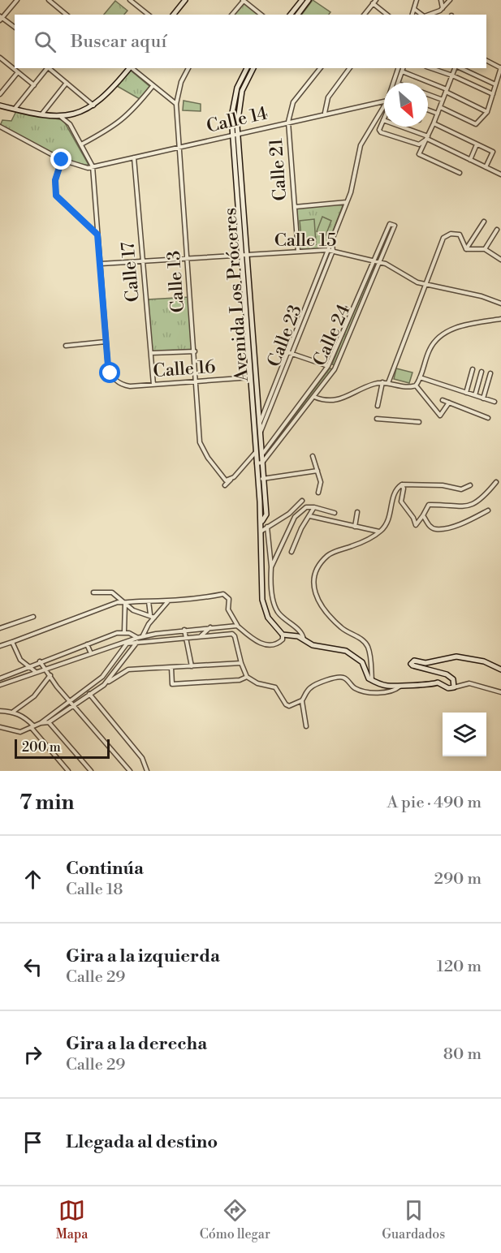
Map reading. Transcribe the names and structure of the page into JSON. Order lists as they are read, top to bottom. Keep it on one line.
{"streets":{"main road":["Avenida Los Próceres"],"street":["Calle 14","Calle 21","Calle 15","Calle 17","Calle 13","Calle 24","Calle 23","Calle 16"]},"crossings":[["Calle 14","Calle 21"],["Calle 14","Calle 17"],["Calle 14","Calle 13"],["Calle 14","Avenida Los Próceres"],["Calle 21","Calle 15"],["Calle 15","Calle 17"],["Calle 15","Calle 13"],["Calle 15","Avenida Los Próceres"],["Calle 15","Calle 24"],["Calle 15","Calle 23"],["Calle 17","Calle 16"],["Calle 13","Calle 16"],["Avenida Los Próceres","Calle 24"],["Avenida Los Próceres","Calle 23"],["Avenida Los Próceres","Calle 16"]],"scale_bar":"200 m","north":"bottom right","page":{"search":"Buscar aquí","scale":"200 m","heading":["7 min","A pie · 490 m"],"list":[["Continúa","Calle 18","290 m"],["Gira a la izquierda","Calle 29","120 m"],["Gira a la derecha","Calle 29","80 m"],"Llegada al destino"],"nav":["Mapa","Cómo llegar","Guardados"]}}
